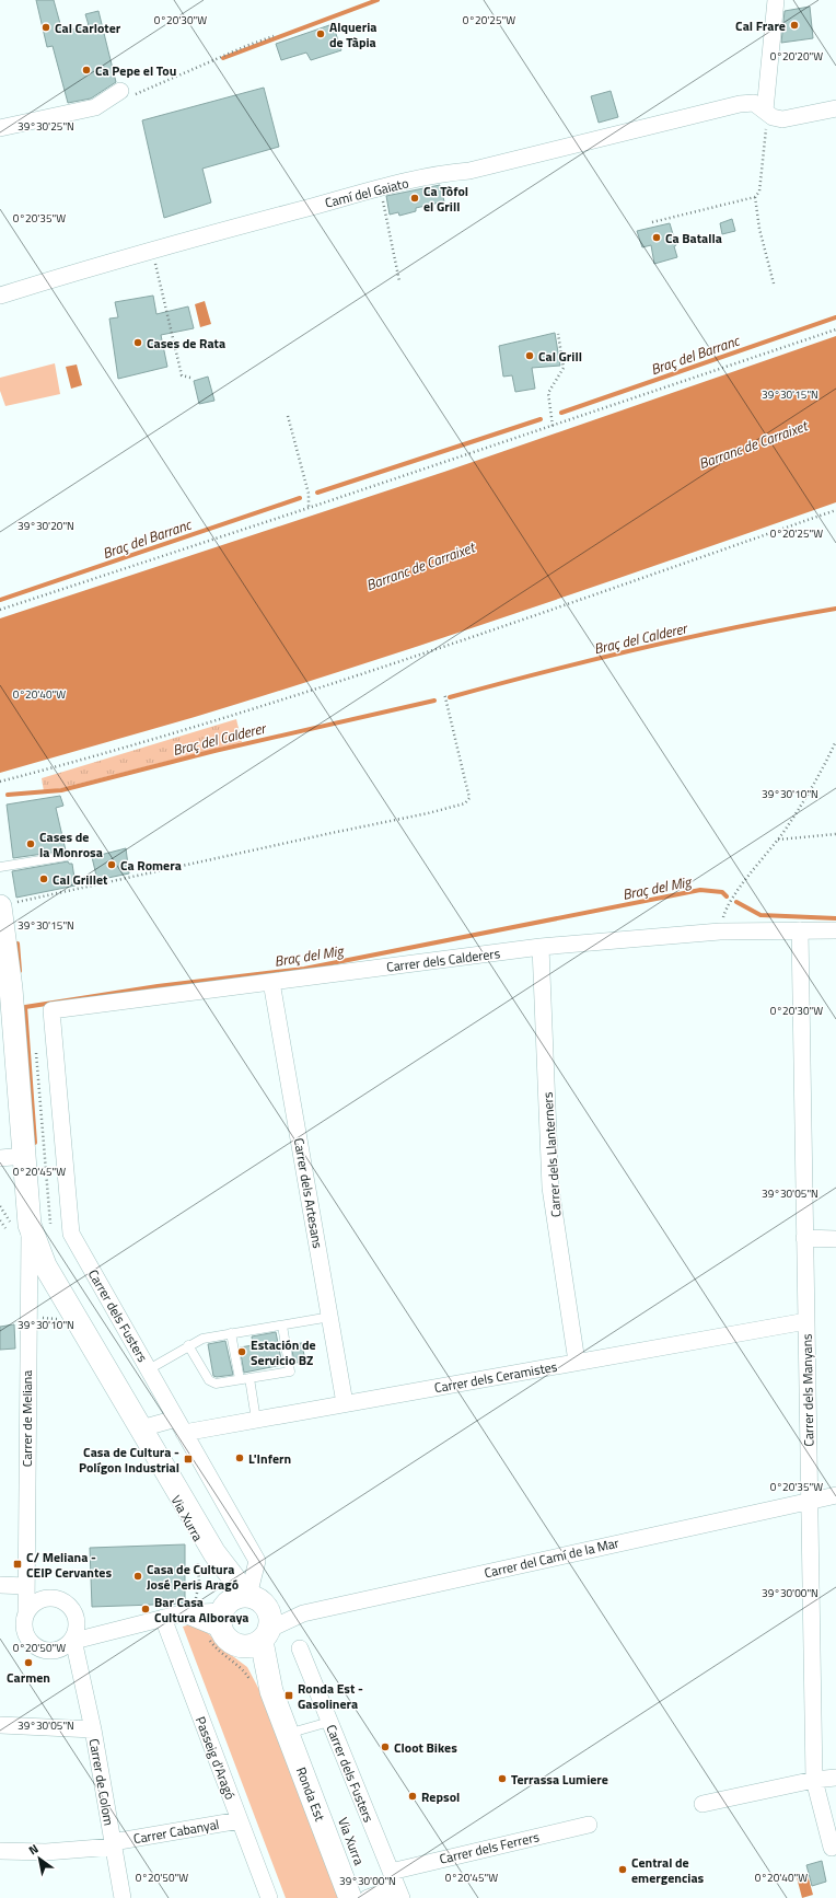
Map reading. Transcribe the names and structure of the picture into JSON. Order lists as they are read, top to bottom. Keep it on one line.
{"streets":{"main road":["Ronda Est"],"street":["Camí del Gaiato","Carrer dels Calderers","Carrer dels Llanterners","Carrer dels Artesans","Carrer dels Fusters","Carrer dels Ceramistes","Carrer dels Manyans","Carrer de Meliana","Carrer del Camí de la Mar","Passeig d'Aragó","Carrer de Colom","Carrer Cabanyal","Carrer dels Ferrers"],"path":["Via Xurra"]},"crossings":[["Carrer dels Calderers","Carrer dels Llanterners"],["Carrer dels Calderers","Carrer dels Artesans"],["Carrer dels Calderers","Carrer dels Fusters"],["Carrer dels Calderers","Carrer dels Manyans"],["Carrer dels Llanterners","Carrer dels Ceramistes"],["Carrer dels Artesans","Carrer dels Ceramistes"],["Carrer dels Fusters","Carrer dels Ceramistes"],["Carrer dels Fusters","Carrer dels Ferrers"],["Carrer dels Ceramistes","Carrer dels Manyans"],["Carrer dels Manyans","Carrer del Camí de la Mar"],["Carrer de Meliana","Carrer de Colom"],["Carrer del Camí de la Mar","Ronda Est"],["Passeig d'Aragó","Carrer Cabanyal"],["Carrer de Colom","Carrer Cabanyal"]],"water":["Braç del Barranc","Barranc de Carraixet","Braç del Calderer","Braç del Mig"],"places":{"other":["Cal Frare","Cal Carloter","Alqueria de Tàpia","Ca Pepe el Tou","Ca Tòfol el Grill","Ca Batalla","Cases de Rata","Cal Grill","Cases de la Monrosa","Ca Romera","Cal Grillet","Estación de Servicio BZ","L'Infern","Casa de Cultura José Peris Aragó","Bar Casa Cultura Alboraya","Carmen","Cloot Bikes","Terrassa Lumiere","Repsol","Central de emergencias"],"transit":["Casa de Cultura - Polígon Industrial","C/ Meliana - CEIP Cervantes","Ronda Est - Gasolinera"]},"north":"top left","coordinates":["0°20'30\"W","0°20'25\"W","0°20'20\"W","39°30'25\"N","0°20'35\"W","39°30'15\"N","39°30'20\"N","0°20'40\"W","39°30'10\"N","0°20'45\"W","39°30'05\"N","39°30'00\"N","0°20'50\"W"]}
